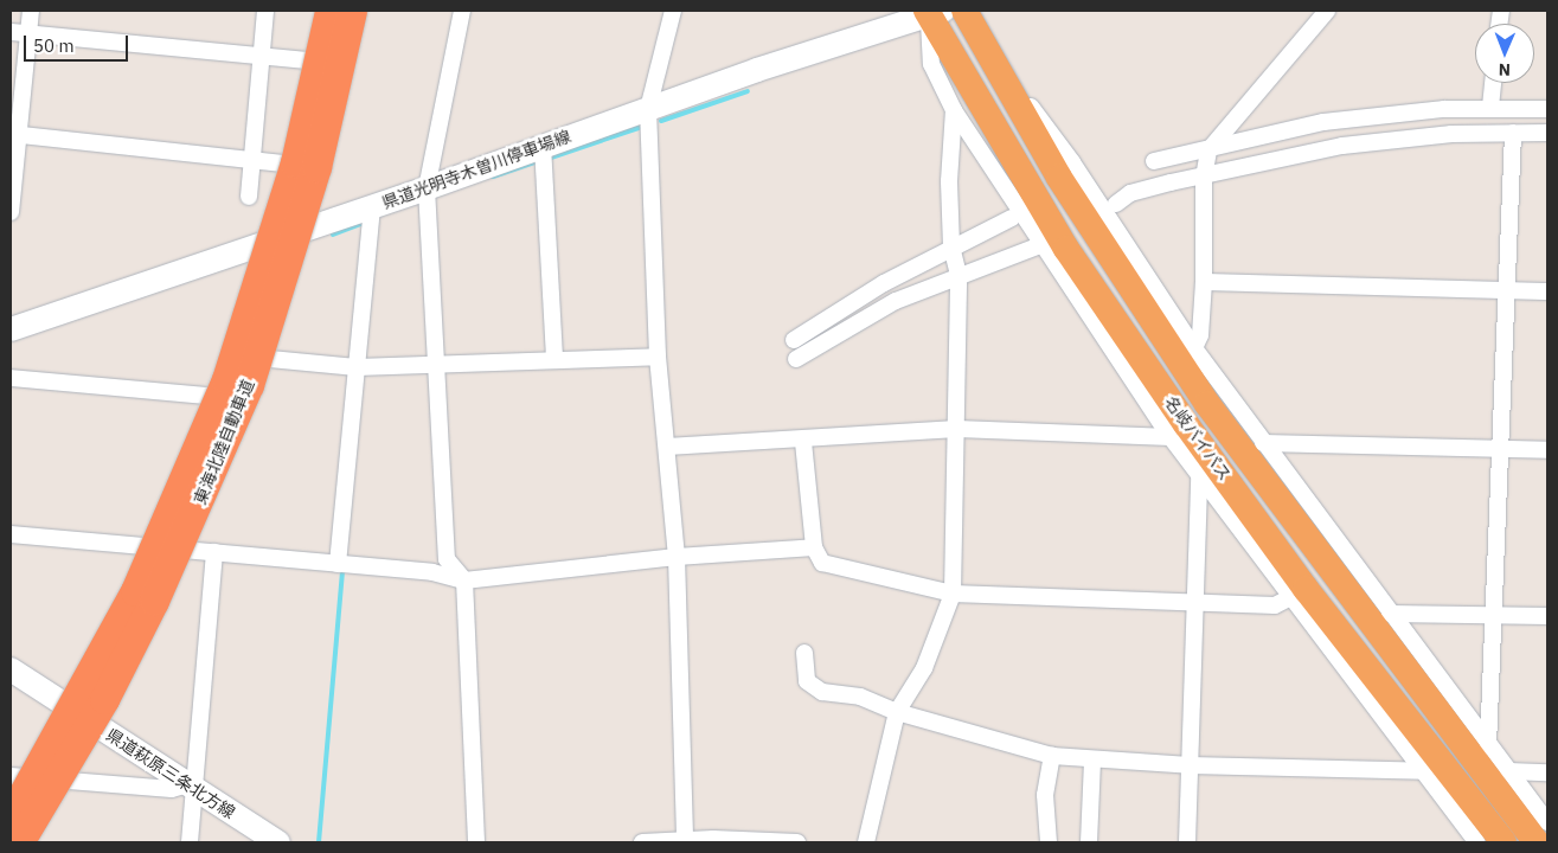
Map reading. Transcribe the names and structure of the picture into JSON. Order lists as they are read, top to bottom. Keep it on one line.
{"streets":{"highway":["名岐バイパス","東海北陸自動車道"],"main road":["県道光明寺木曽川停車場線","県道萩原三条北方線"]},"crossings":[["県道光明寺木曽川停車場線","名岐バイパス"]],"scale_bar":"50 m","north":"bottom"}
